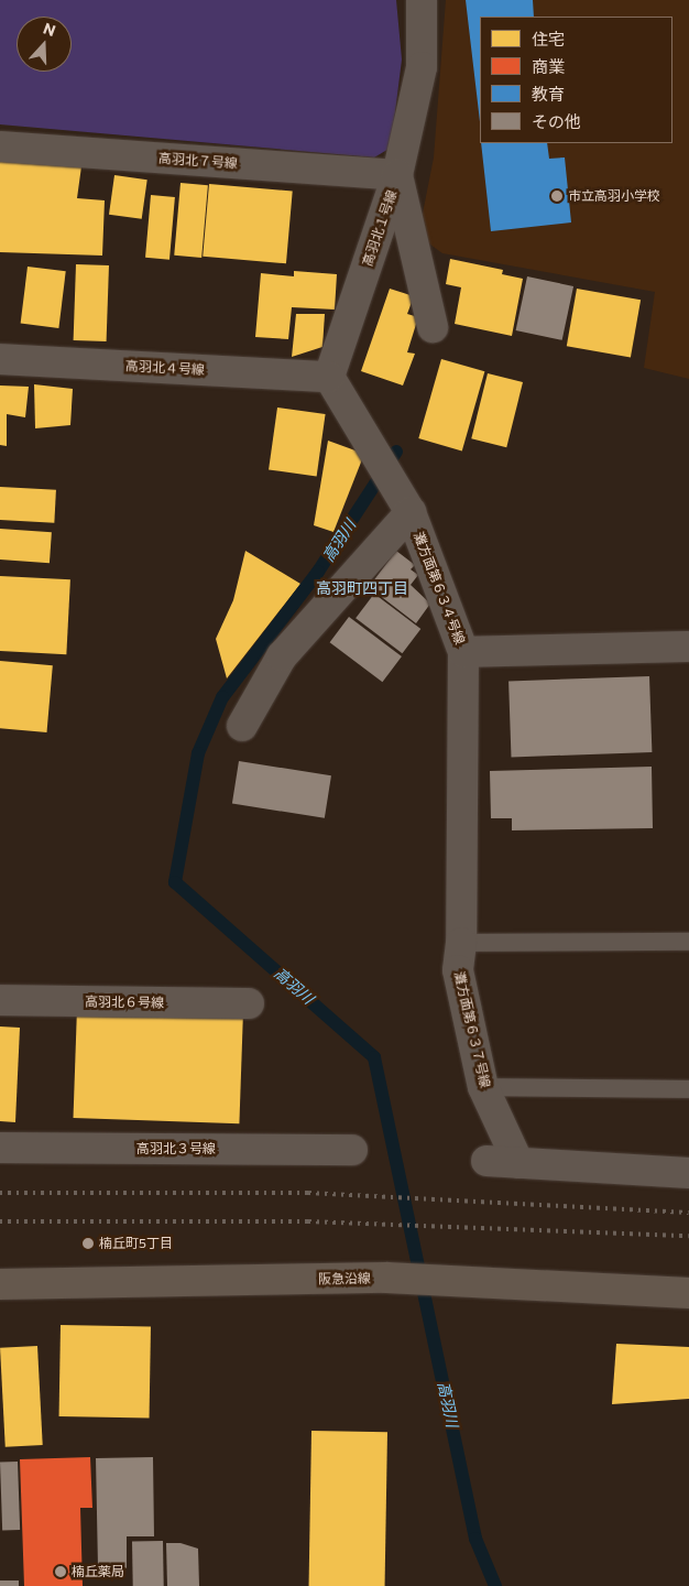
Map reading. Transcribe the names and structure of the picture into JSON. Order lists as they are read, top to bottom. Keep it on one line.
{"streets":{"street":["高羽北７号線","高羽北１号線","高羽北４号線","灘方面第６３４号線","高羽北６号線","灘方面第６３７号線","高羽北３号線","阪急沿線"]},"crossings":[["高羽北７号線","高羽北１号線"],["高羽北１号線","高羽北４号線"],["高羽北１号線","灘方面第６３４号線"],["高羽北４号線","灘方面第６３４号線"],["灘方面第６３４号線","灘方面第６３７号線"]],"districts":["高羽町四丁目"],"water":["高羽川"],"places":["市立高羽小学校","楠丘町5丁目","楠丘薬局"],"legend":["住宅","商業","教育","その他"],"north":"top"}
